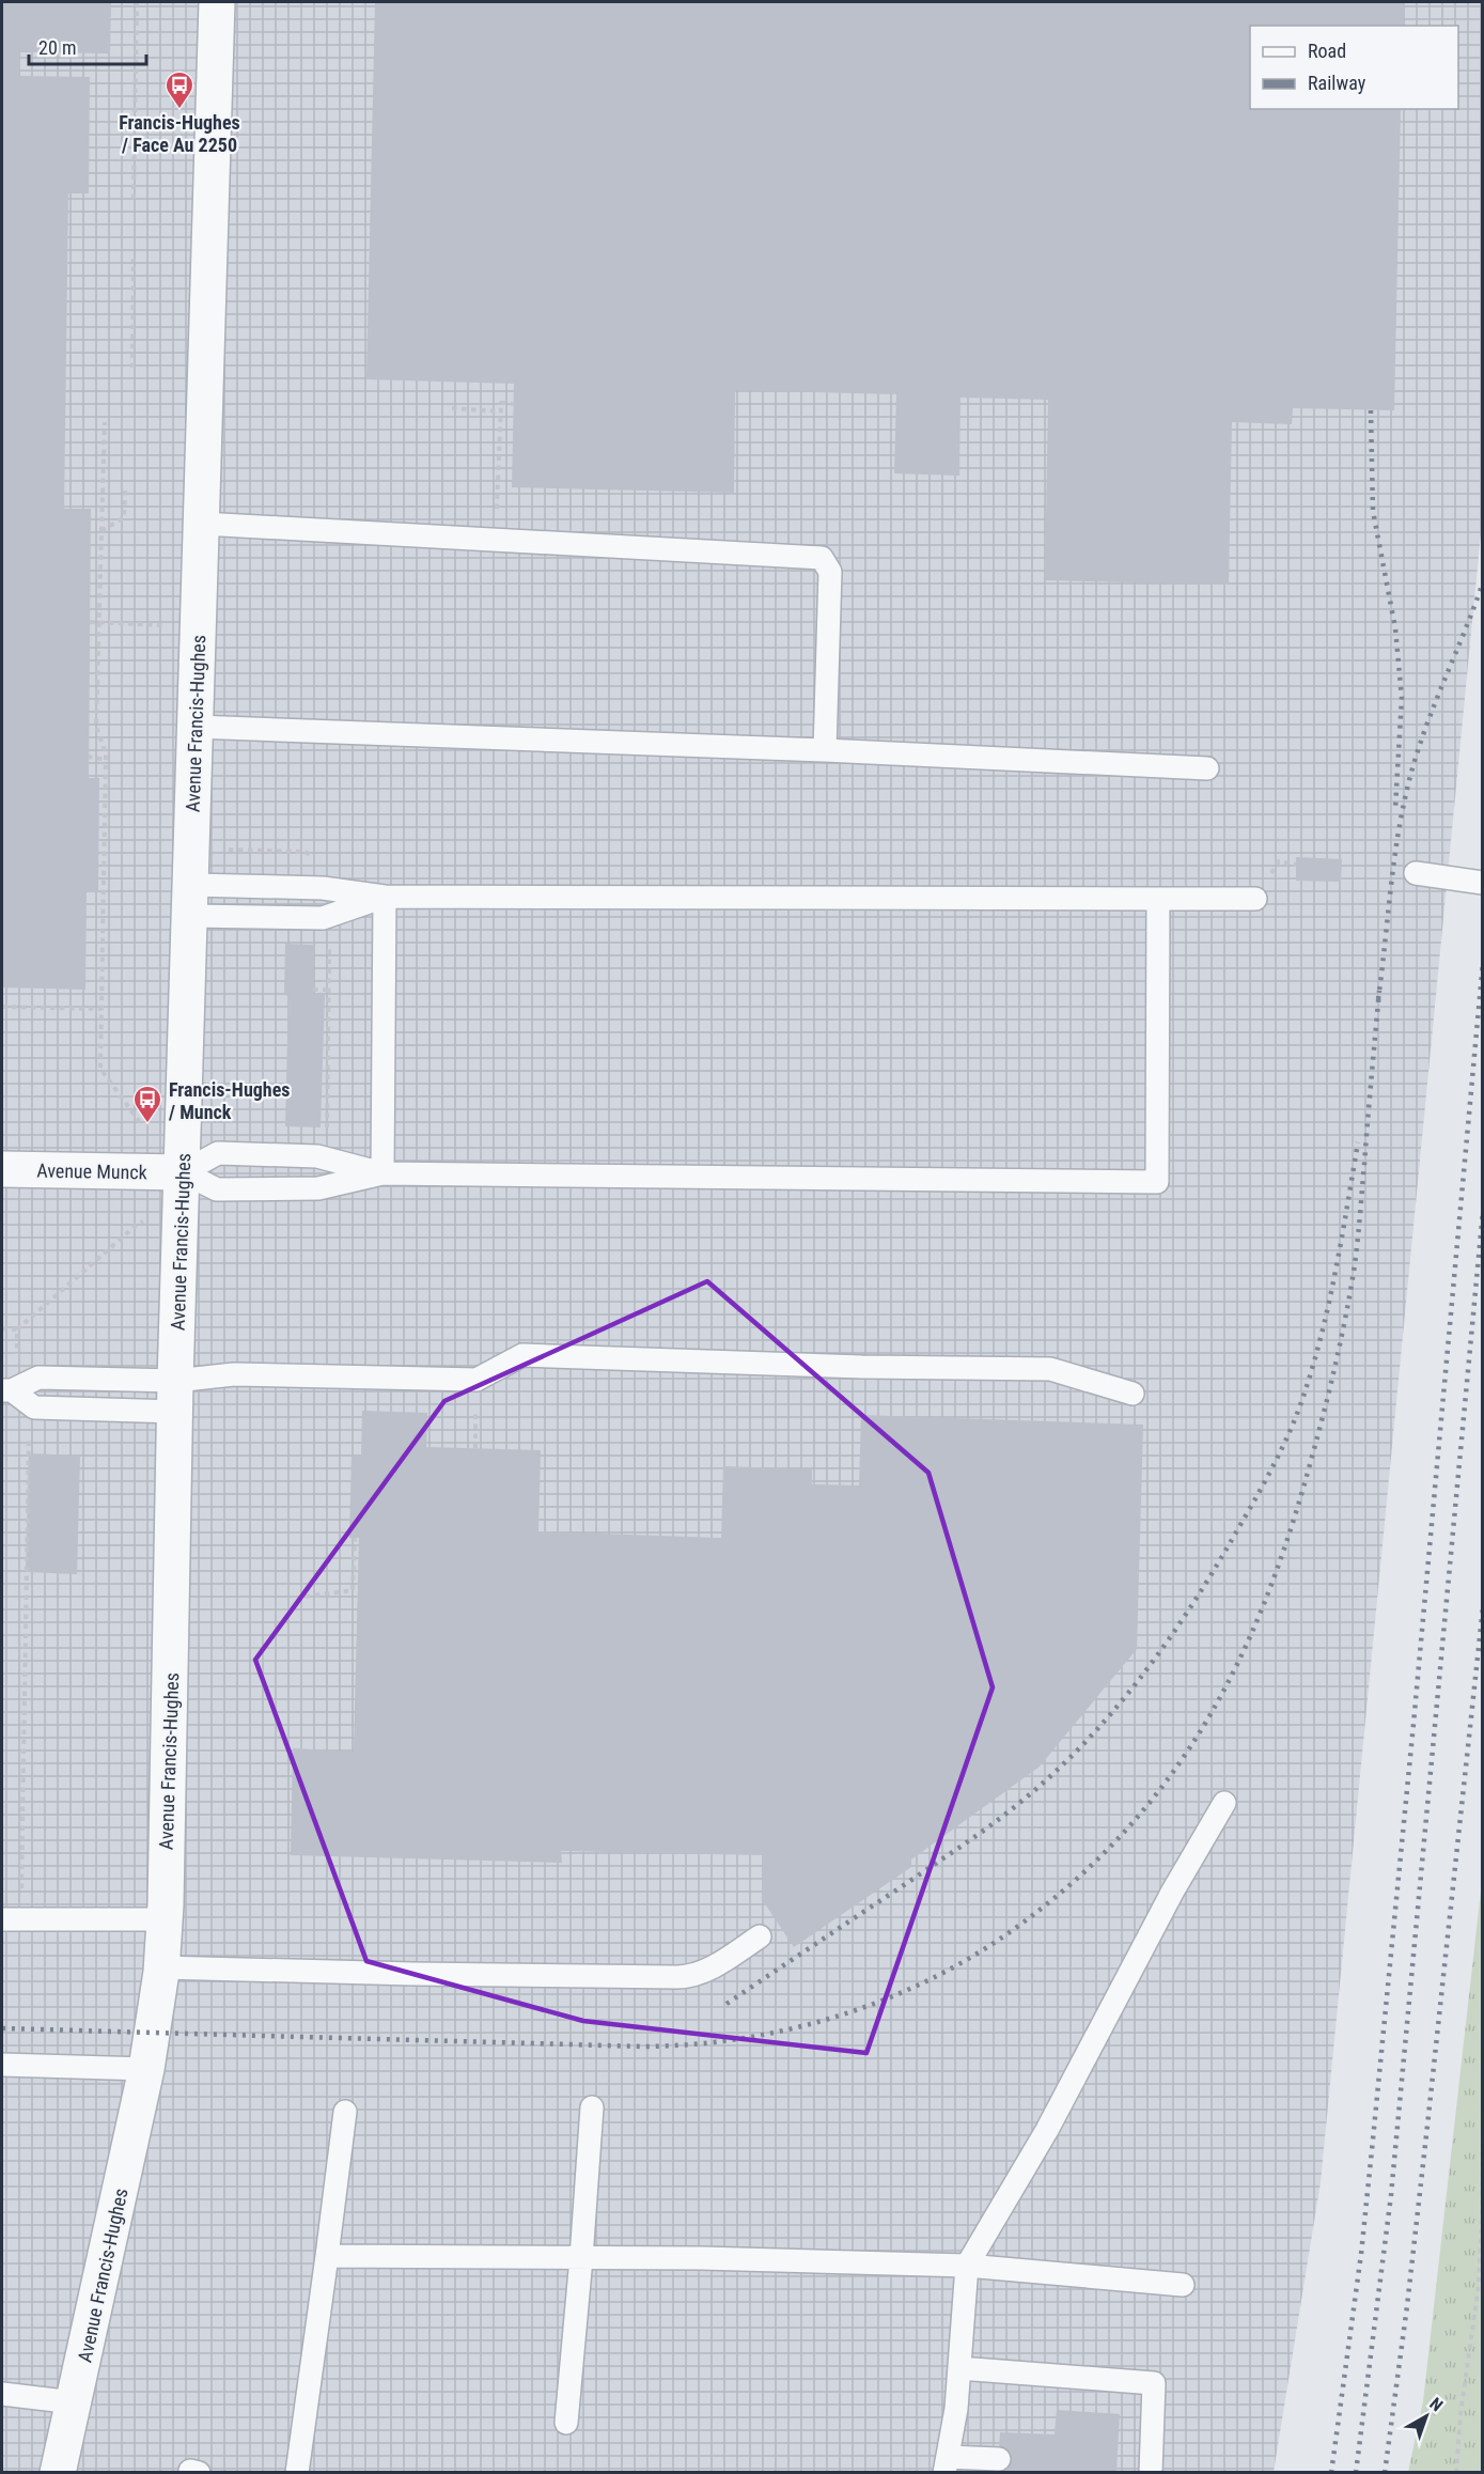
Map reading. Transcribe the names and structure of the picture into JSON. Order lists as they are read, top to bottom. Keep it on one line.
{"streets":{"street":["Avenue Francis-Hughes","Avenue Munck"]},"crossings":[["Avenue Francis-Hughes","Avenue Munck"]],"places":{"bus stop":["Francis-Hughes / Face Au 2250","Francis-Hughes / Munck"]},"legend":["Road","Railway"],"scale_bar":"20 m","north":"top right"}
